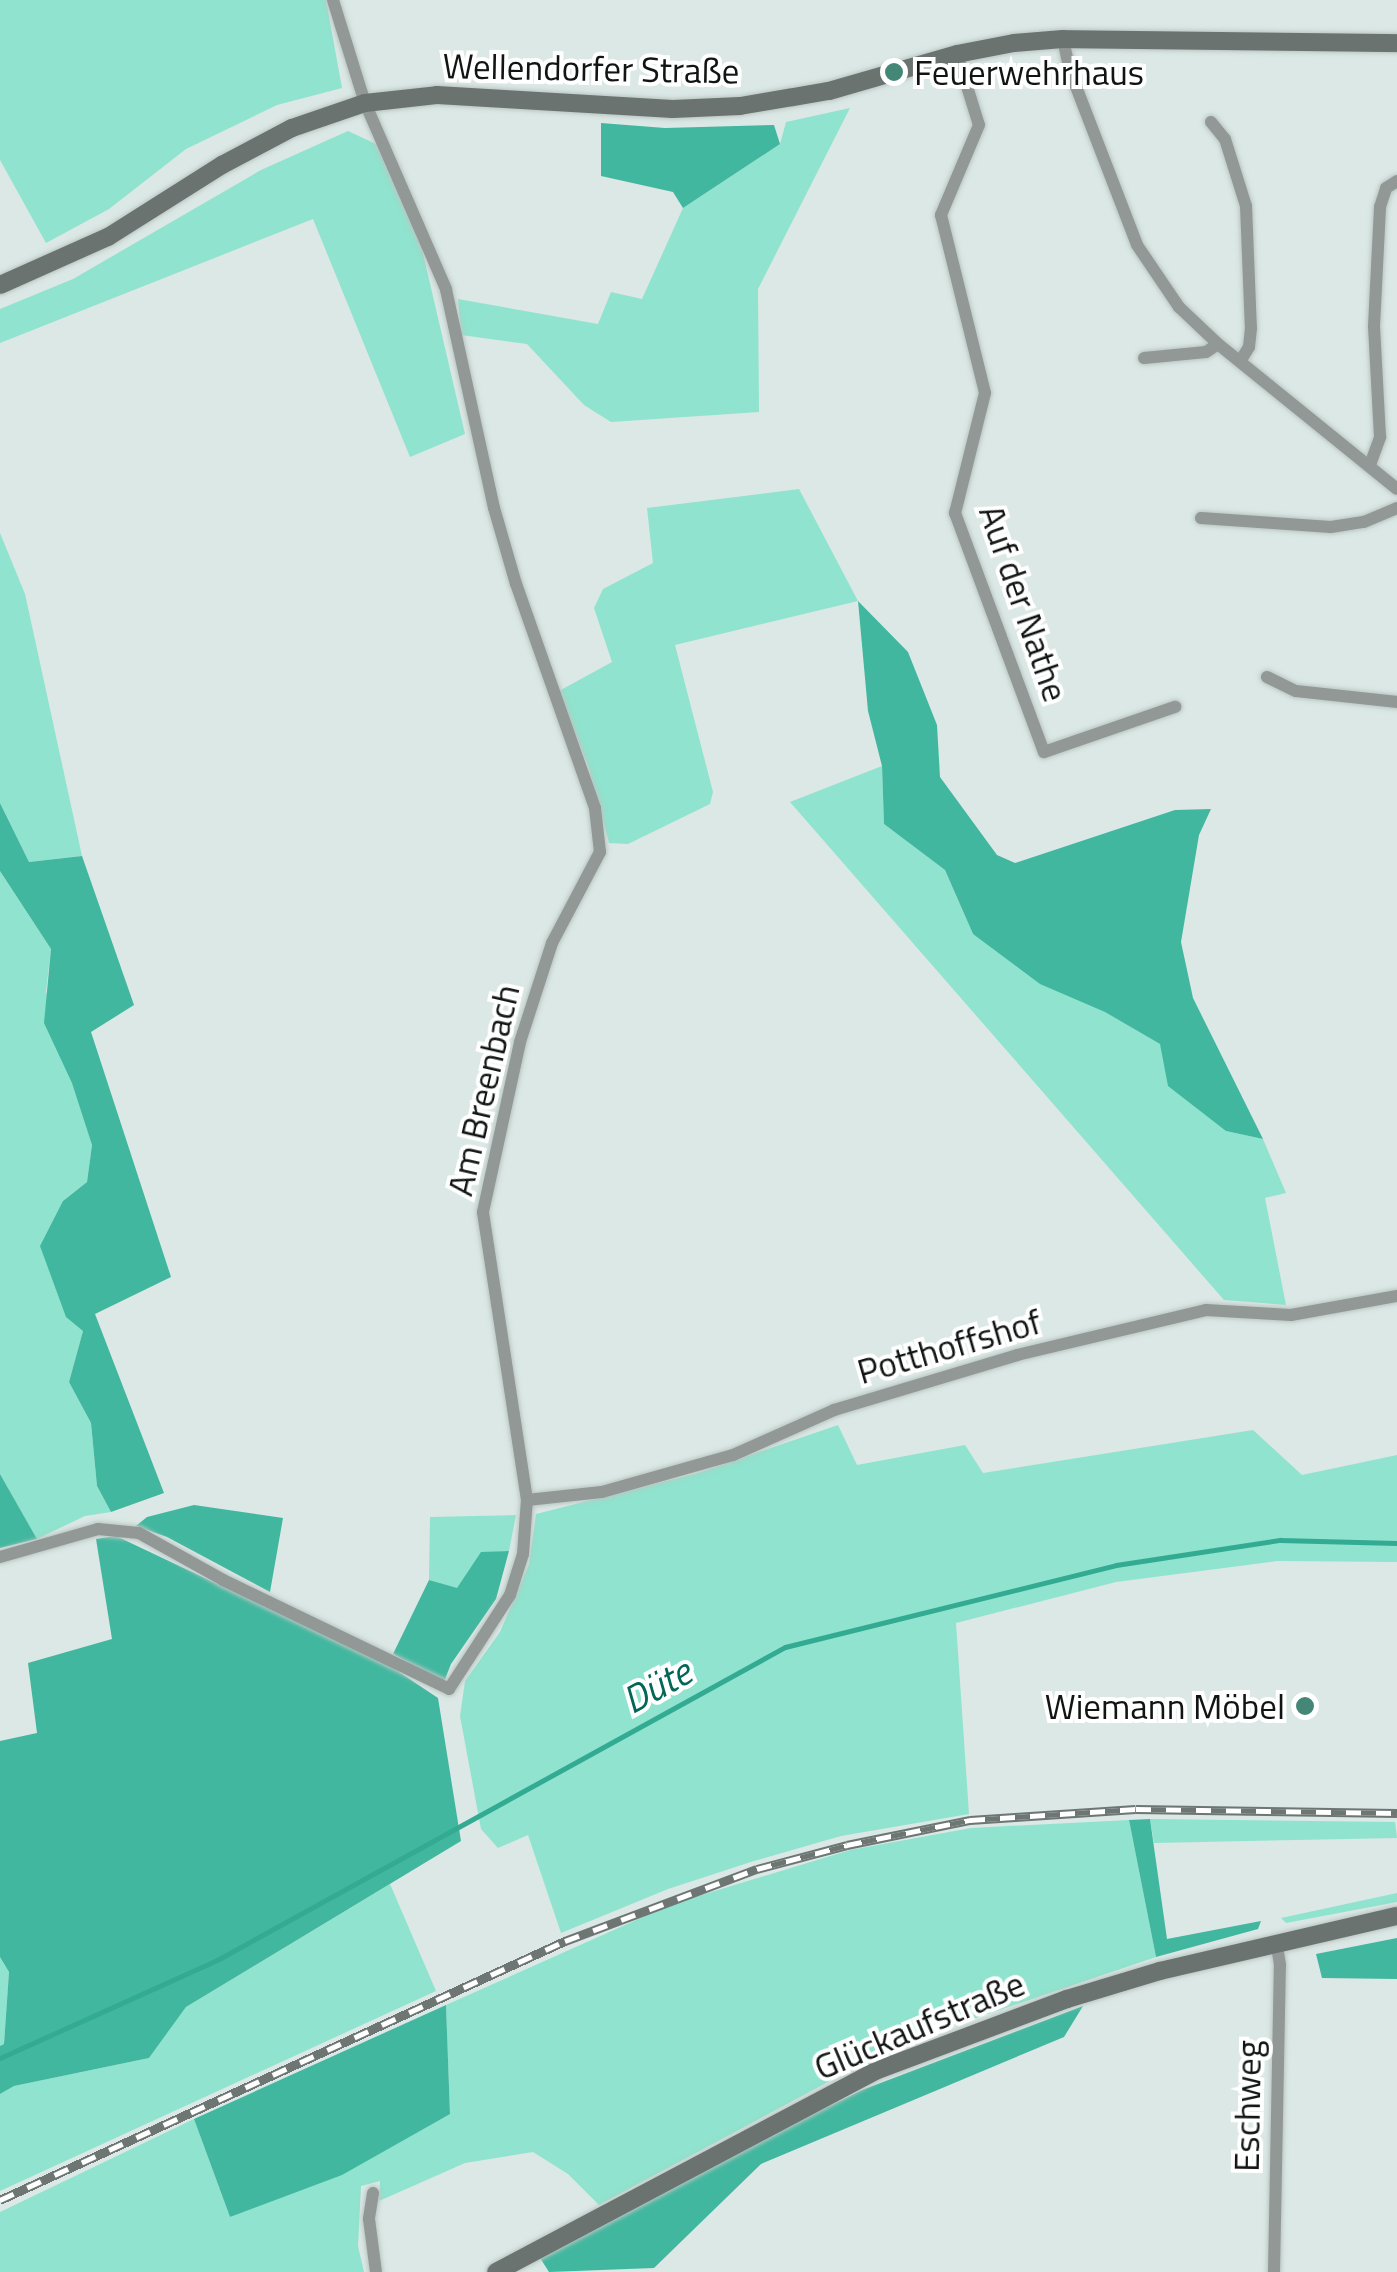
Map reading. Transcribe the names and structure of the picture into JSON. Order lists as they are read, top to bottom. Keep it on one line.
{"streets":{"street":["Wellendorfer Straße","Auf der Nathe","Am Breenbach","Potthoffshof","Glückaufstraße","Eschweg"]},"crossings":[["Wellendorfer Straße","Auf der Nathe"],["Wellendorfer Straße","Am Breenbach"],["Am Breenbach","Potthoffshof"],["Glückaufstraße","Eschweg"]],"water":["Düte"],"places":["Feuerwehrhaus","Wiemann Möbel"]}
